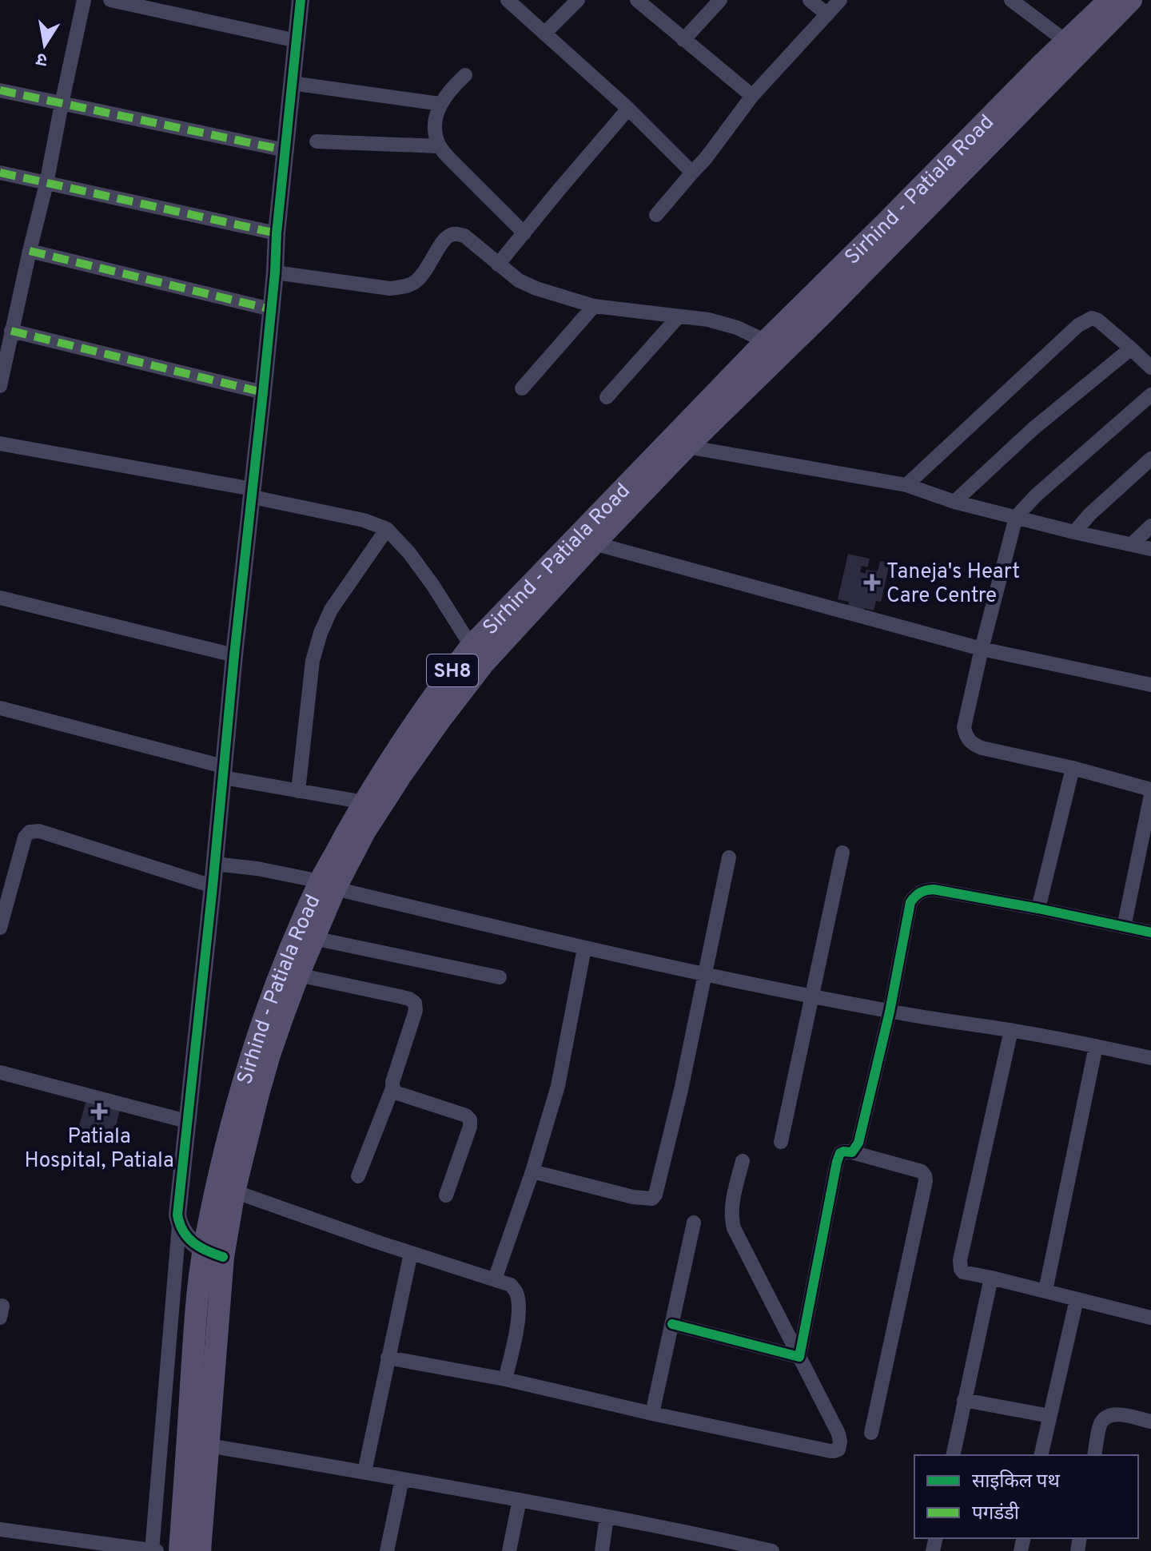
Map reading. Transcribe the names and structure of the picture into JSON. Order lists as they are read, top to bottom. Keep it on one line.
{"streets":{"main road":["Sirhind - Patiala Road","SH8"]},"places":{"health":["Taneja's Heart Care Centre","Patiala Hospital, Patiala"]},"legend":["साइकिल पथ","पगडंडी"],"north":"bottom"}
